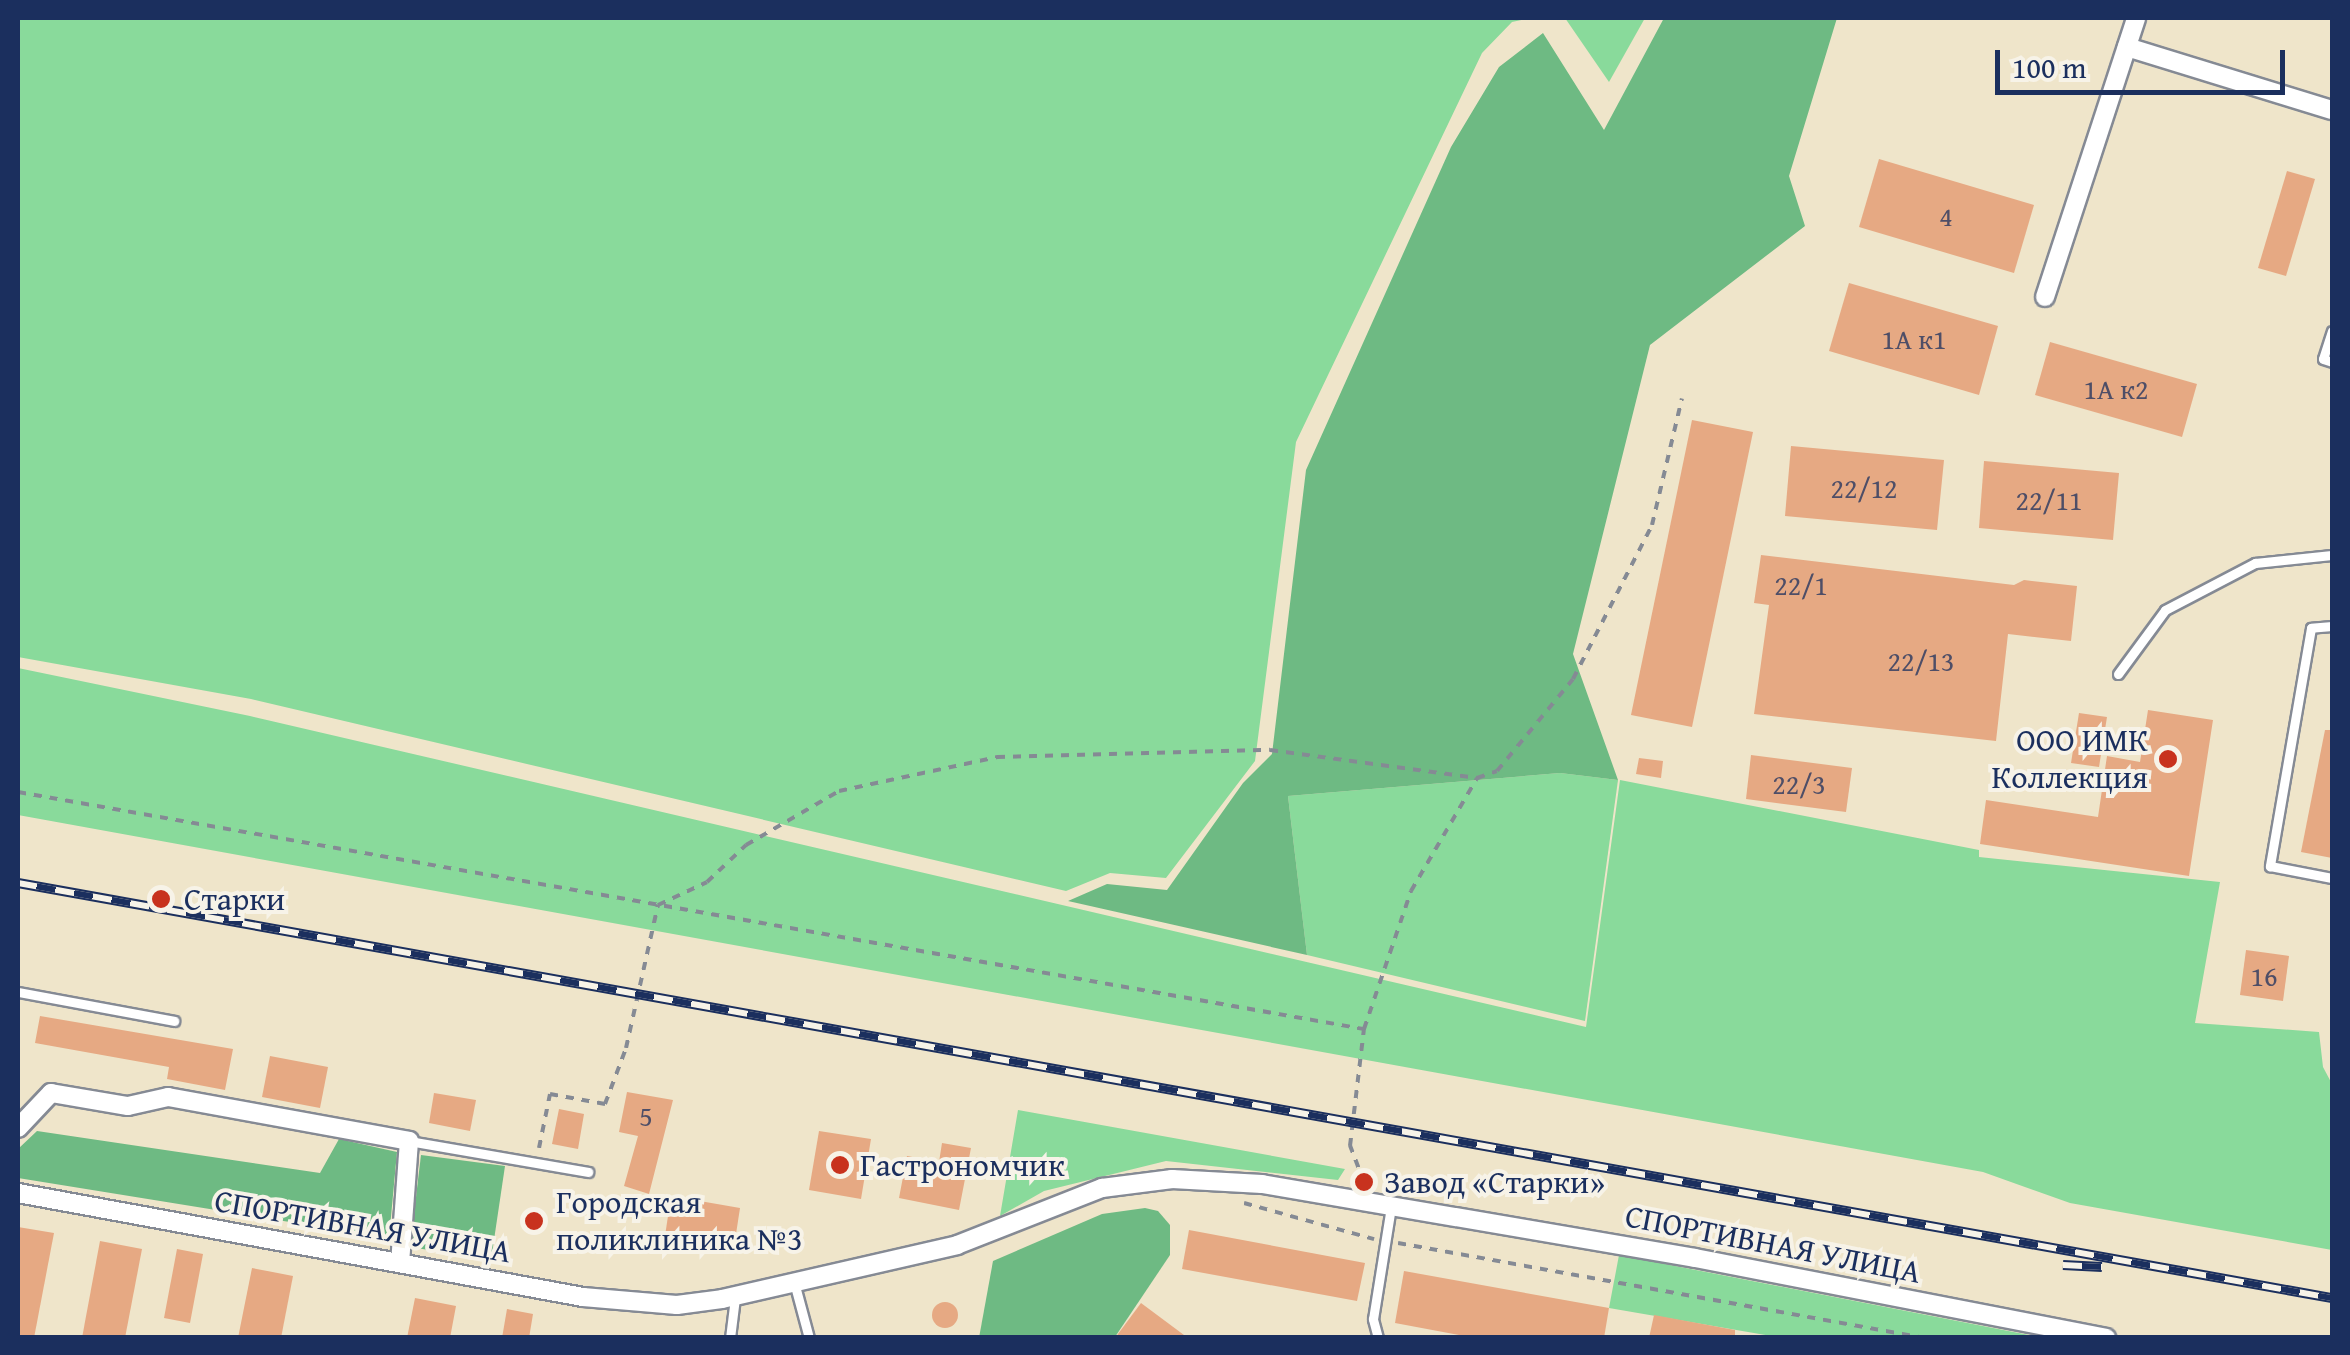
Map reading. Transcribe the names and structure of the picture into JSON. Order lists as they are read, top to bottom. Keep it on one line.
{"streets":{"street":["СПОРТИВНАЯ УЛИЦА"]},"places":["ООО ИМК Коллекция","Старки","Гастрономчик","Завод «Старки»","Городская поликлиника №3"],"house_numbers":["4","1А к1","1А к2","22/12","22/11","22/1","22/13","22/3","16","5"],"scale_bar":"100 m"}
